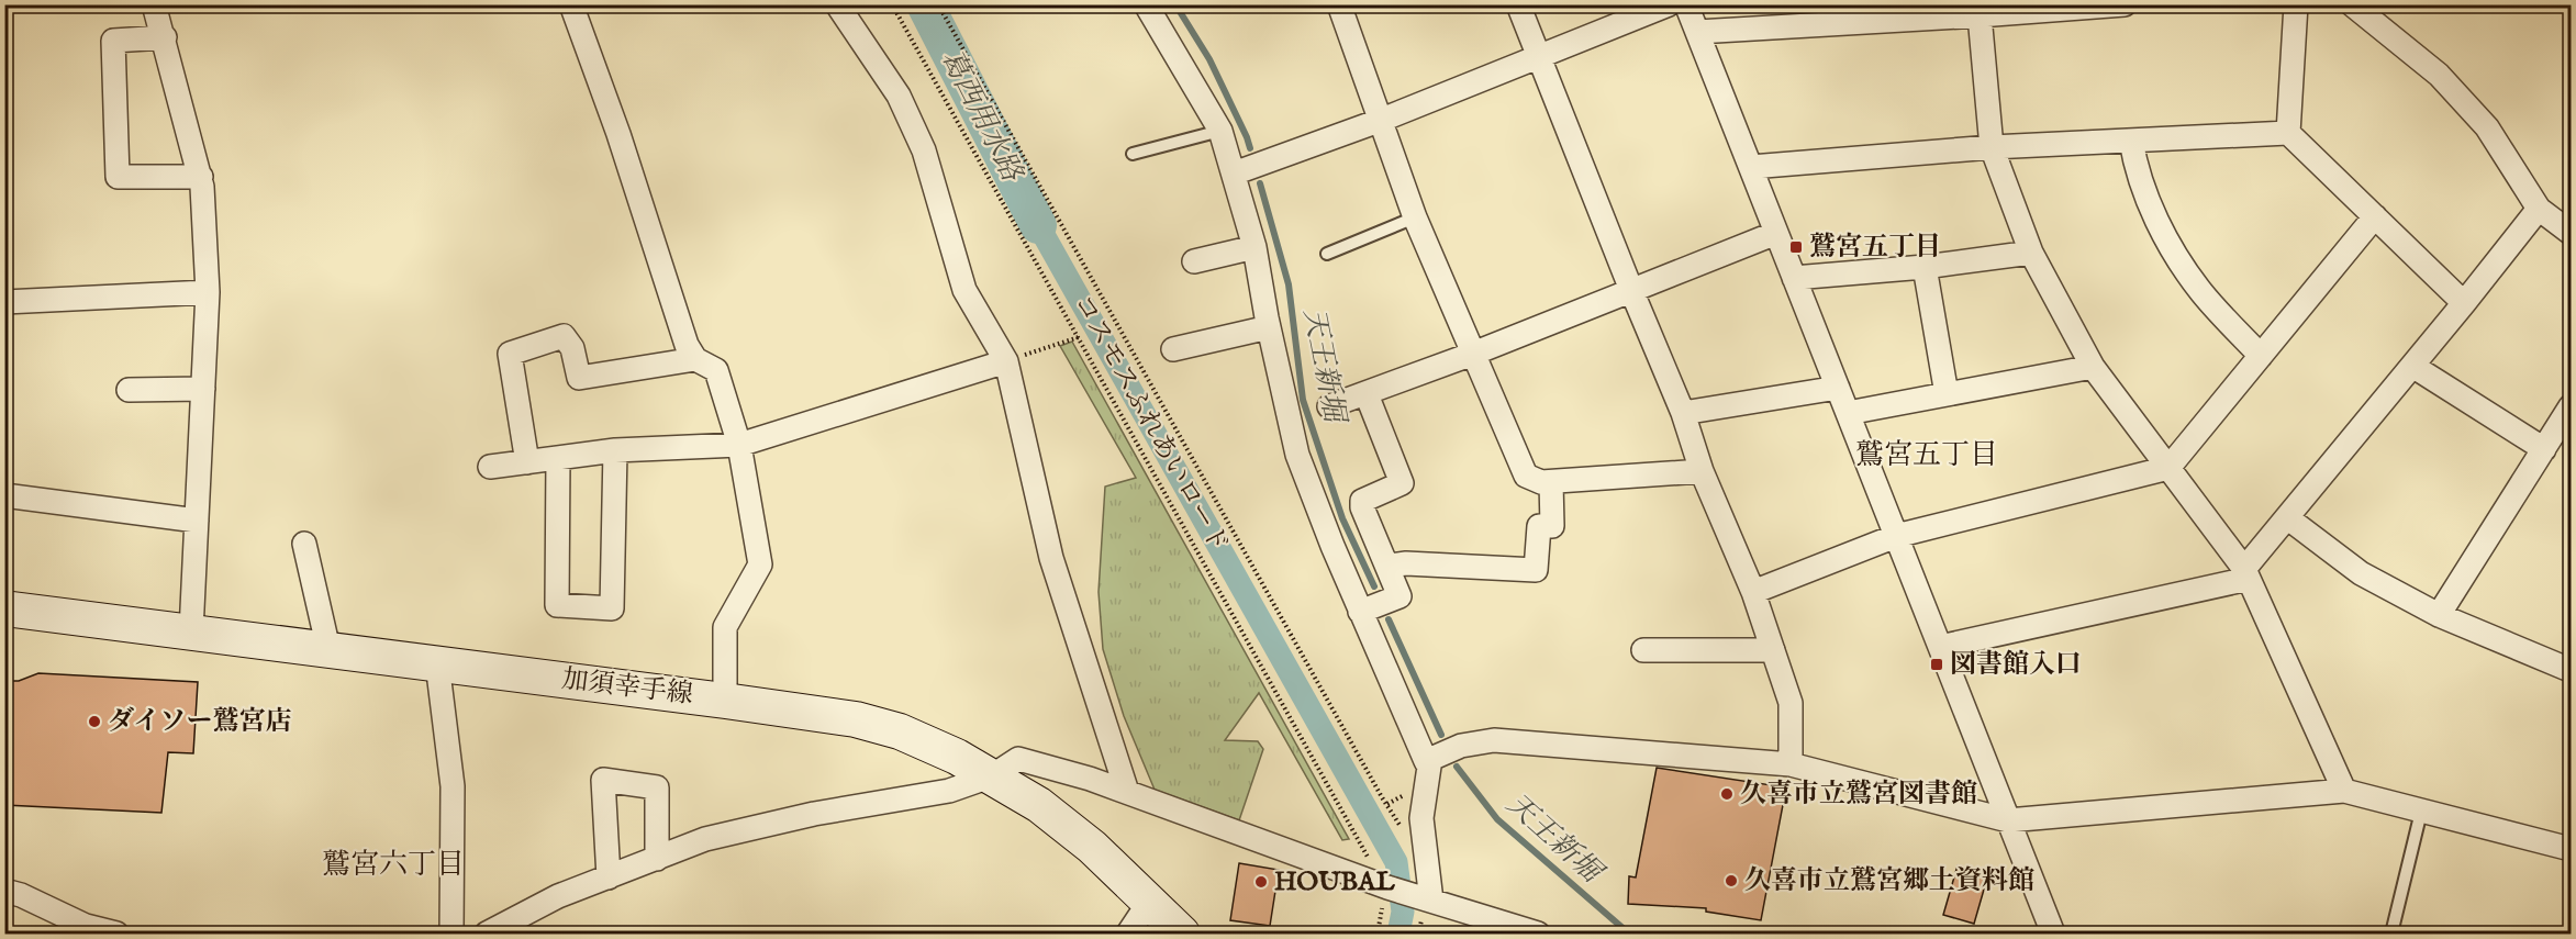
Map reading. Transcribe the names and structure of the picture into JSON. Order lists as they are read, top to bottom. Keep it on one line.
{"streets":{"main road":["加須幸手線"],"path":["コスモスふれあいロード"]},"districts":["鷲宮五丁目","鷲宮六丁目"],"water":["葛西用水路","天王新堀"],"places":{"transit":["鷲宮五丁目","図書館入口"],"other":["ダイソー鷲宮店","久喜市立鷲宮図書館","久喜市立鷲宮郷土資料館","HOUBAL"]}}
